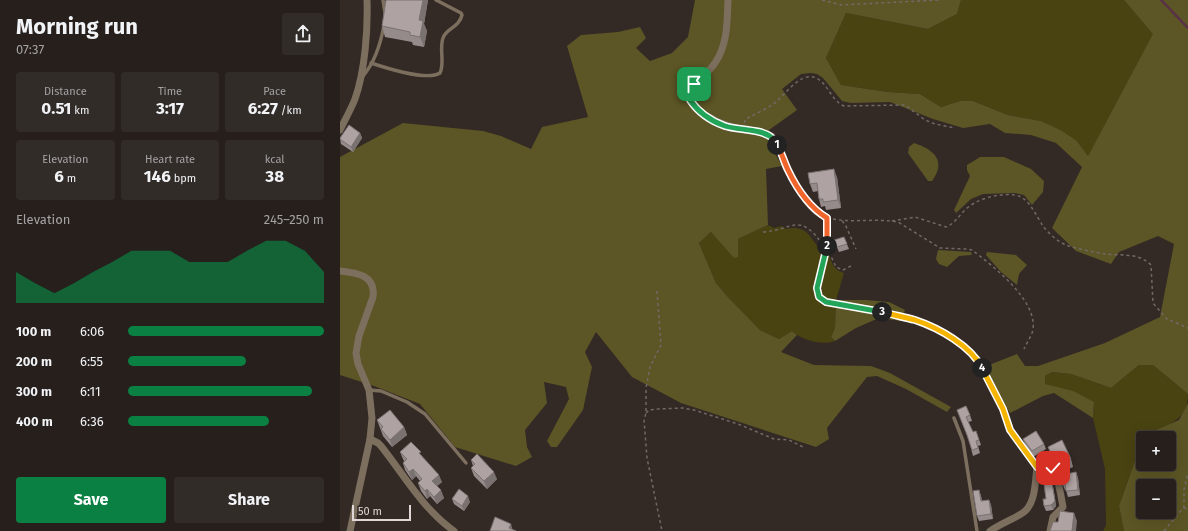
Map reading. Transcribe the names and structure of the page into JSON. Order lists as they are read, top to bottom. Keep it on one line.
{"scale_bar":"50 m","page":{"heading":["Morning run","07:37"],"stats":[["Distance","0.51 km"],["Time","3:17"],["Pace","6:27 /km"],["Elevation","6 m"],["Heart rate","146 bpm"],["kcal","38"]],"pins":["1","2","3","4"],"chart":["Elevation","245–250 m"],"list":[{"name":"100 m","note":"6:06"},{"name":"200 m","note":"6:55"},{"name":"300 m","note":"6:11"},{"name":"400 m","note":"6:36"}],"map_buttons":["+","−"],"buttons":["Save","Share"],"scale":"50 m"}}
